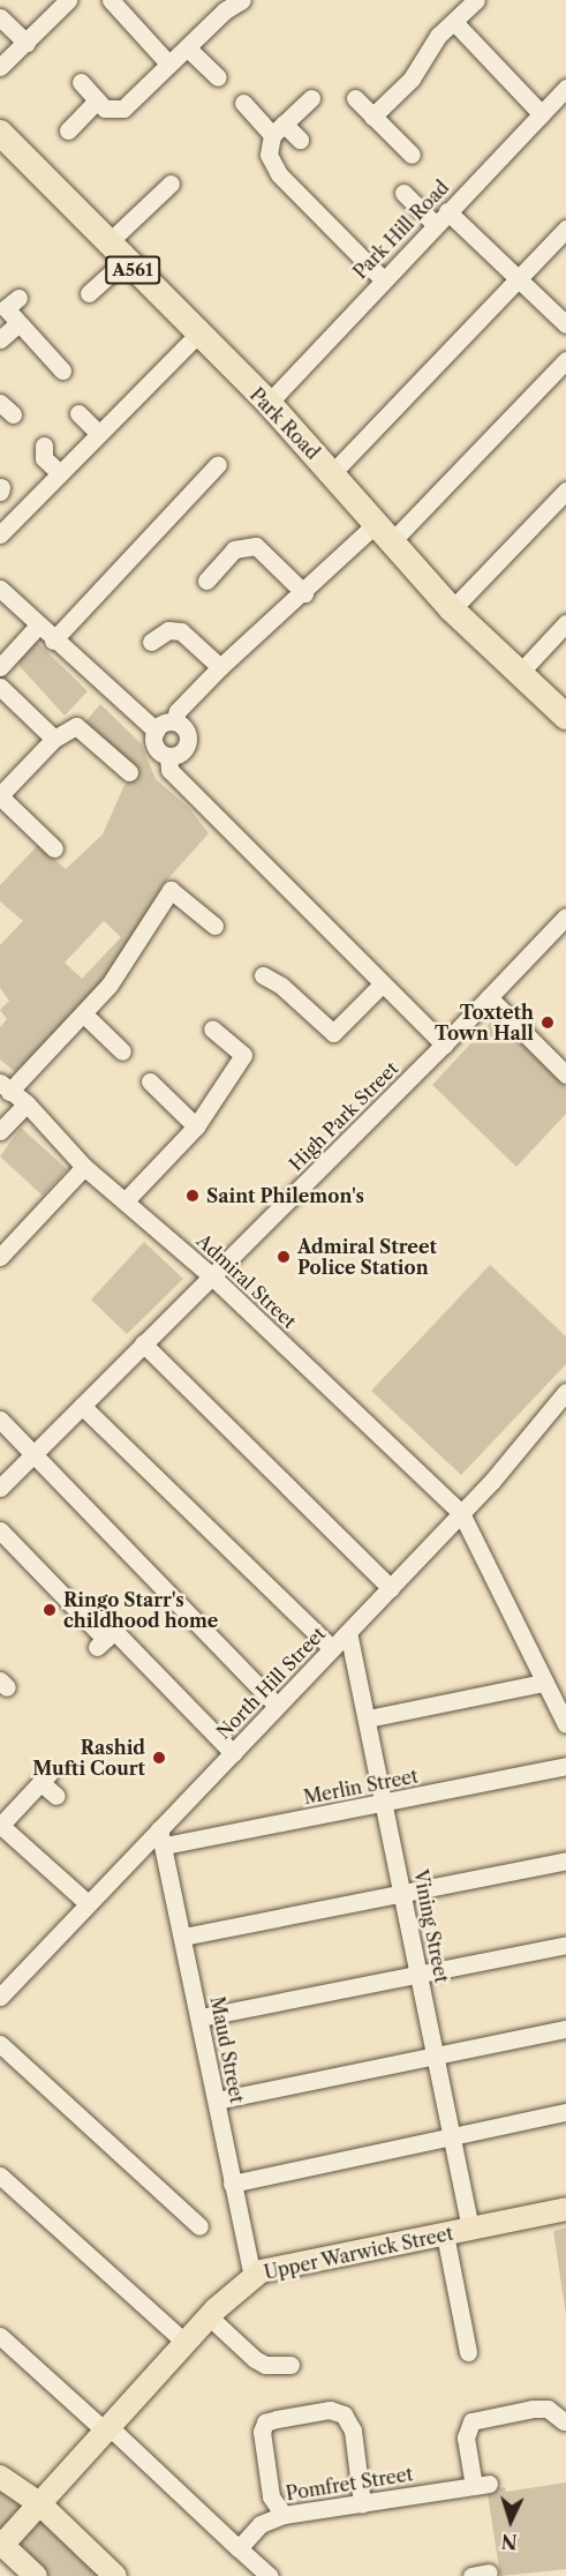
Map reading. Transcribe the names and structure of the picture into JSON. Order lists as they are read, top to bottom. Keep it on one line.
{"streets":{"highway":["A561","Park Road"],"main road":["Upper Warwick Street"],"street":["Park Hill Road","High Park Street","Admiral Street","North Hill Street","Merlin Street","Vining Street","Maud Street","Pomfret Street"]},"crossings":[["Park Hill Road","Park Road"],["High Park Street","Admiral Street"],["Admiral Street","North Hill Street"],["North Hill Street","Merlin Street"],["North Hill Street","Vining Street"],["North Hill Street","Maud Street"],["Merlin Street","Vining Street"],["Merlin Street","Maud Street"],["Vining Street","Upper Warwick Street"],["Maud Street","Upper Warwick Street"]],"places":["Toxteth Town Hall","Saint Philemon's","Admiral Street Police Station","Ringo Starr's childhood home","Rashid Mufti Court"],"north":"bottom"}
